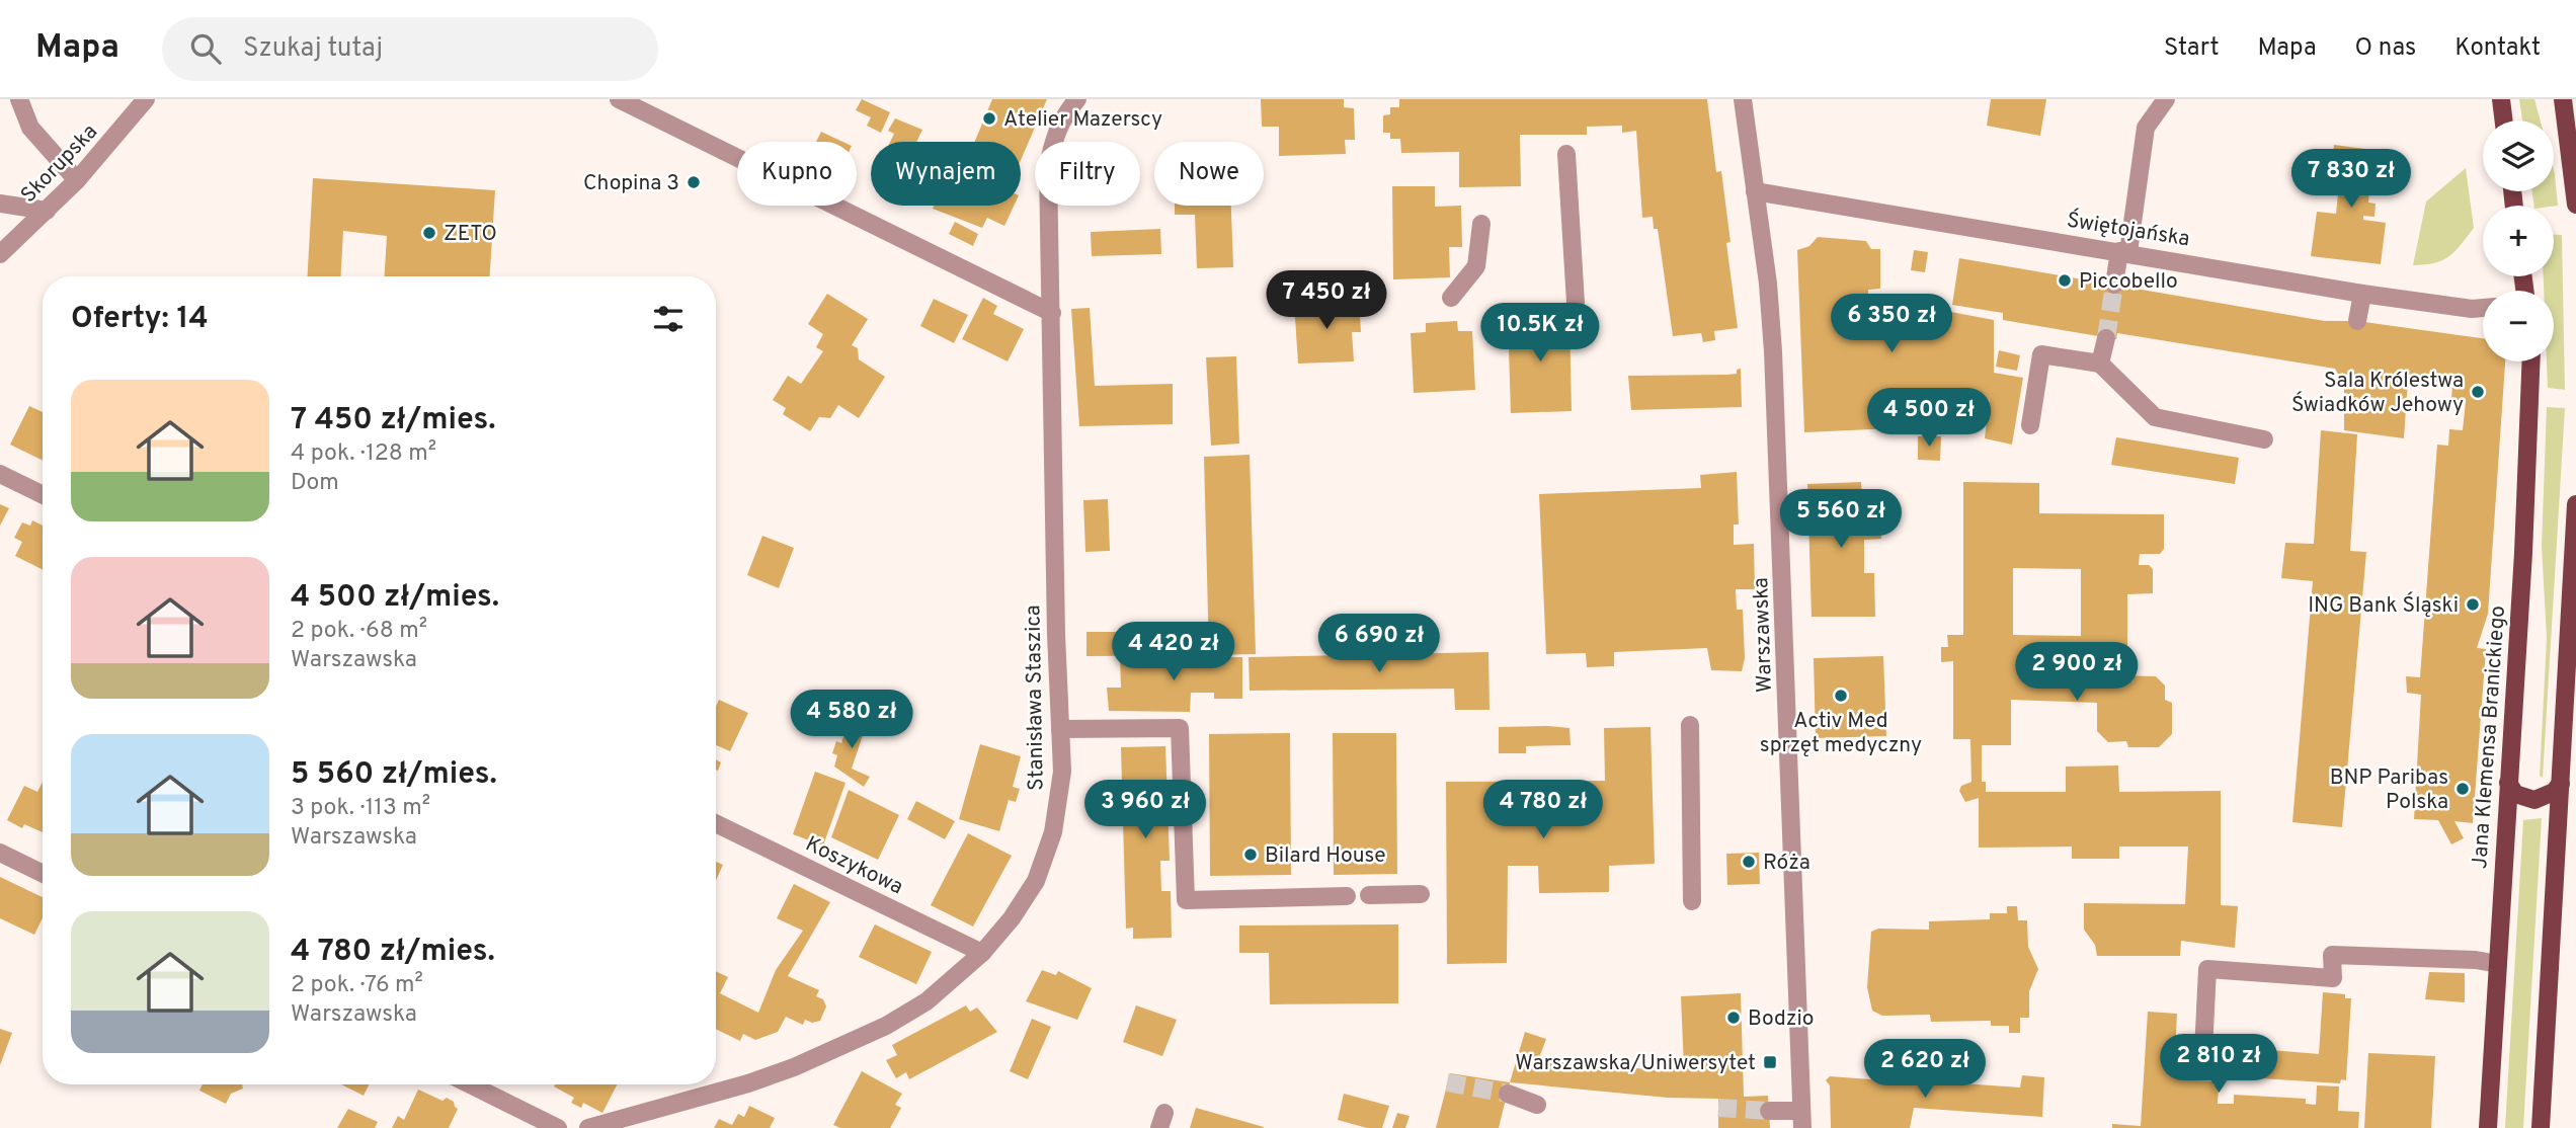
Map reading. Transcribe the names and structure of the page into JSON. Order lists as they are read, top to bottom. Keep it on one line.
{"streets":{"main road":["Jana Klemensa Branickiego"],"street":["Skorupska","Świętojańska","Warszawska","Stanisława Staszica","Koszykowa"]},"crossings":[["Świętojańska","Warszawska"],["Stanisława Staszica","Koszykowa"]],"places":{"other":["Atelier Mazerscy","Chopina 3","ZETO","Piccobello","Sala Królestwa Świadków Jehowy","ING Bank Śląski","Activ Med sprzęt medyczny","BNP Paribas Polska","Bilard House","Róża","Bodzio"],"transit":["Warszawska/Uniwersytet"]},"page":{"header":"Mapa","search":"Szukaj tutaj","nav":["Start","Mapa","O nas","Kontakt"],"map_buttons":["+","−"],"chip":["Kupno","Wynajem","Filtry","Nowe"],"price":["7 830 zł","7 450 zł","6 350 zł","10.5K zł","4 500 zł","5 560 zł","6 690 zł","4 420 zł","2 900 zł","4 580 zł","3 960 zł","4 780 zł","2 810 zł","2 620 zł"],"heading":"Oferty: 14","list":[{"name":"7 450 zł/mies.","note":"4 pok. · 128 m² · Dom"},{"name":"4 500 zł/mies.","note":"2 pok. · 68 m² · Warszawska"},{"name":"5 560 zł/mies.","note":"3 pok. · 113 m² · Warszawska"},{"name":"4 780 zł/mies.","note":"2 pok. · 76 m² · Warszawska"}]}}
